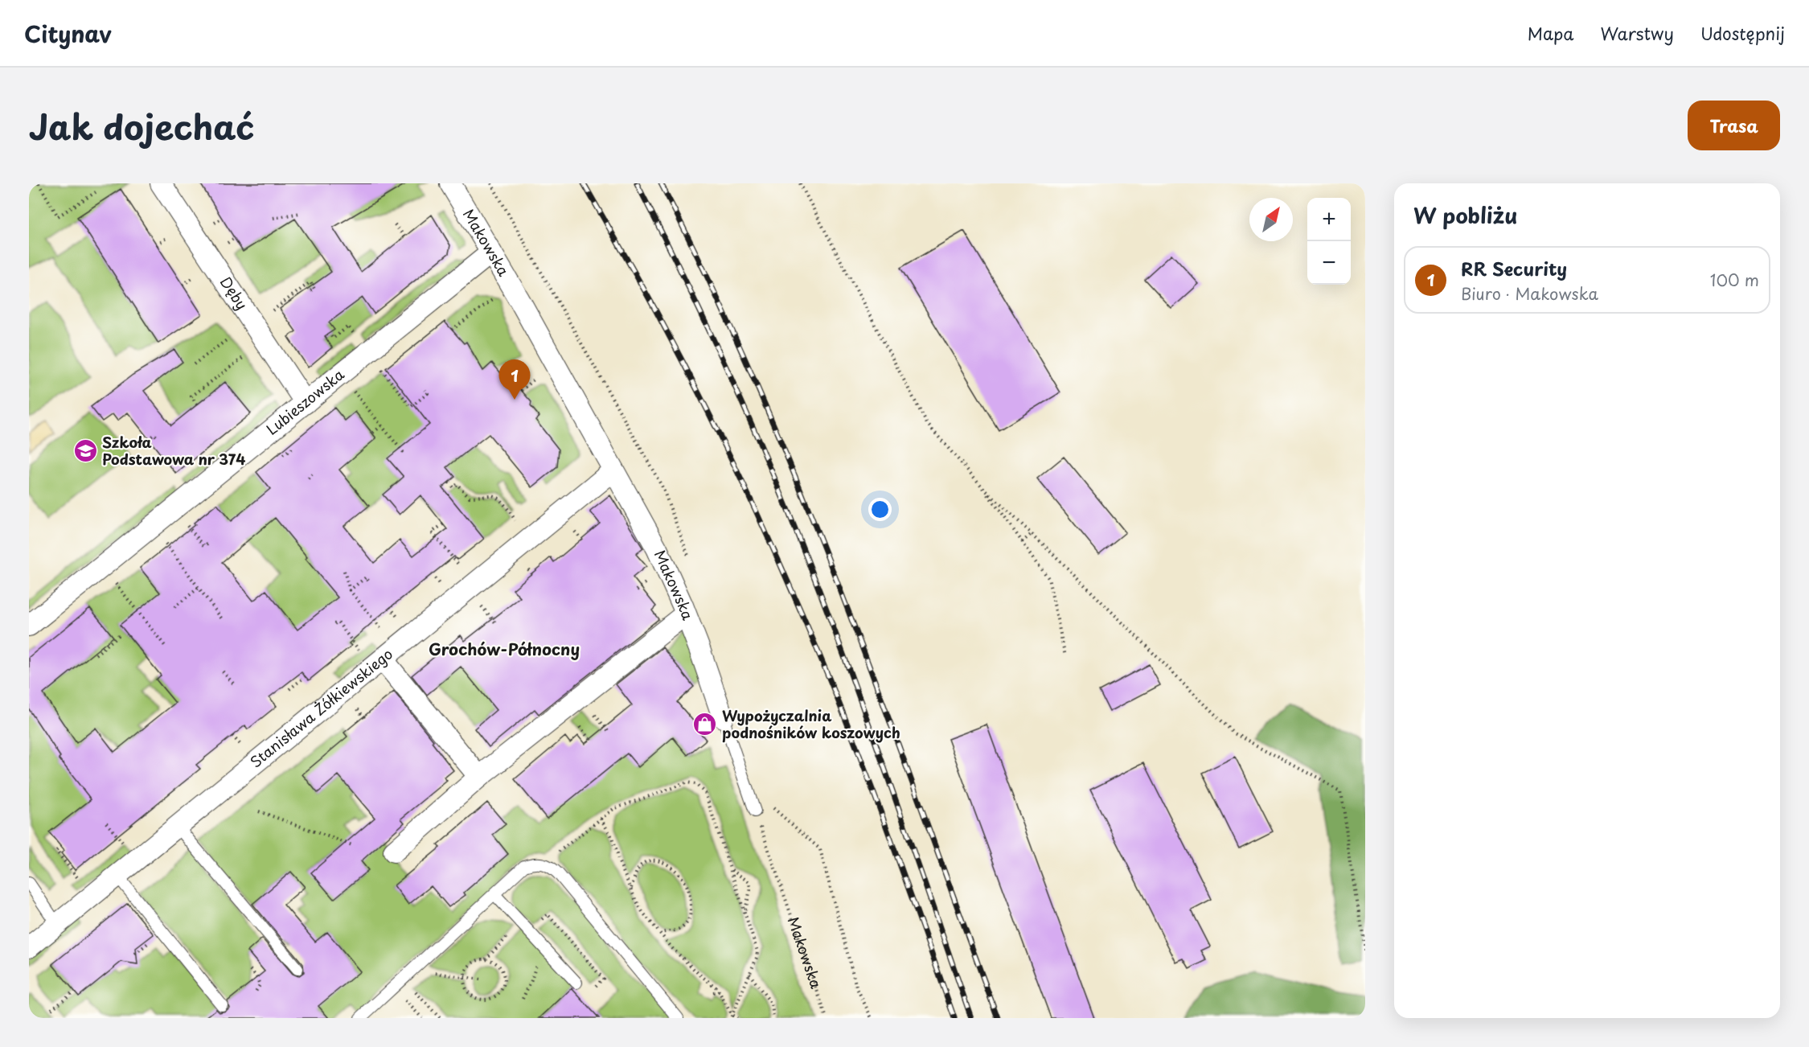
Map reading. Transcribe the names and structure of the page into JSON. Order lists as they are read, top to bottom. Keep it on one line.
{"streets":{"street":["Makowska","Dęby","Lubieszowska","Stanisława Żółkiewskiego"]},"crossings":[["Makowska","Lubieszowska"],["Makowska","Stanisława Żółkiewskiego"],["Dęby","Lubieszowska"]],"districts":["Grochów-Północny"],"places":{"school or university":["Szkoła Podstawowa nr 374"],"shop":["Wypożyczalnia podnośników koszowych"]},"north":"top right","page":{"header":"Citynav","nav":["Mapa","Warstwy","Udostępnij"],"title":"Jak dojechać","buttons":"Trasa","heading":"W pobliżu","map_buttons":["+","−"],"list":[{"mark":"1","name":"RR Security","note":"Biuro · Makowska","value":"100 m"}],"pins":"1"}}
